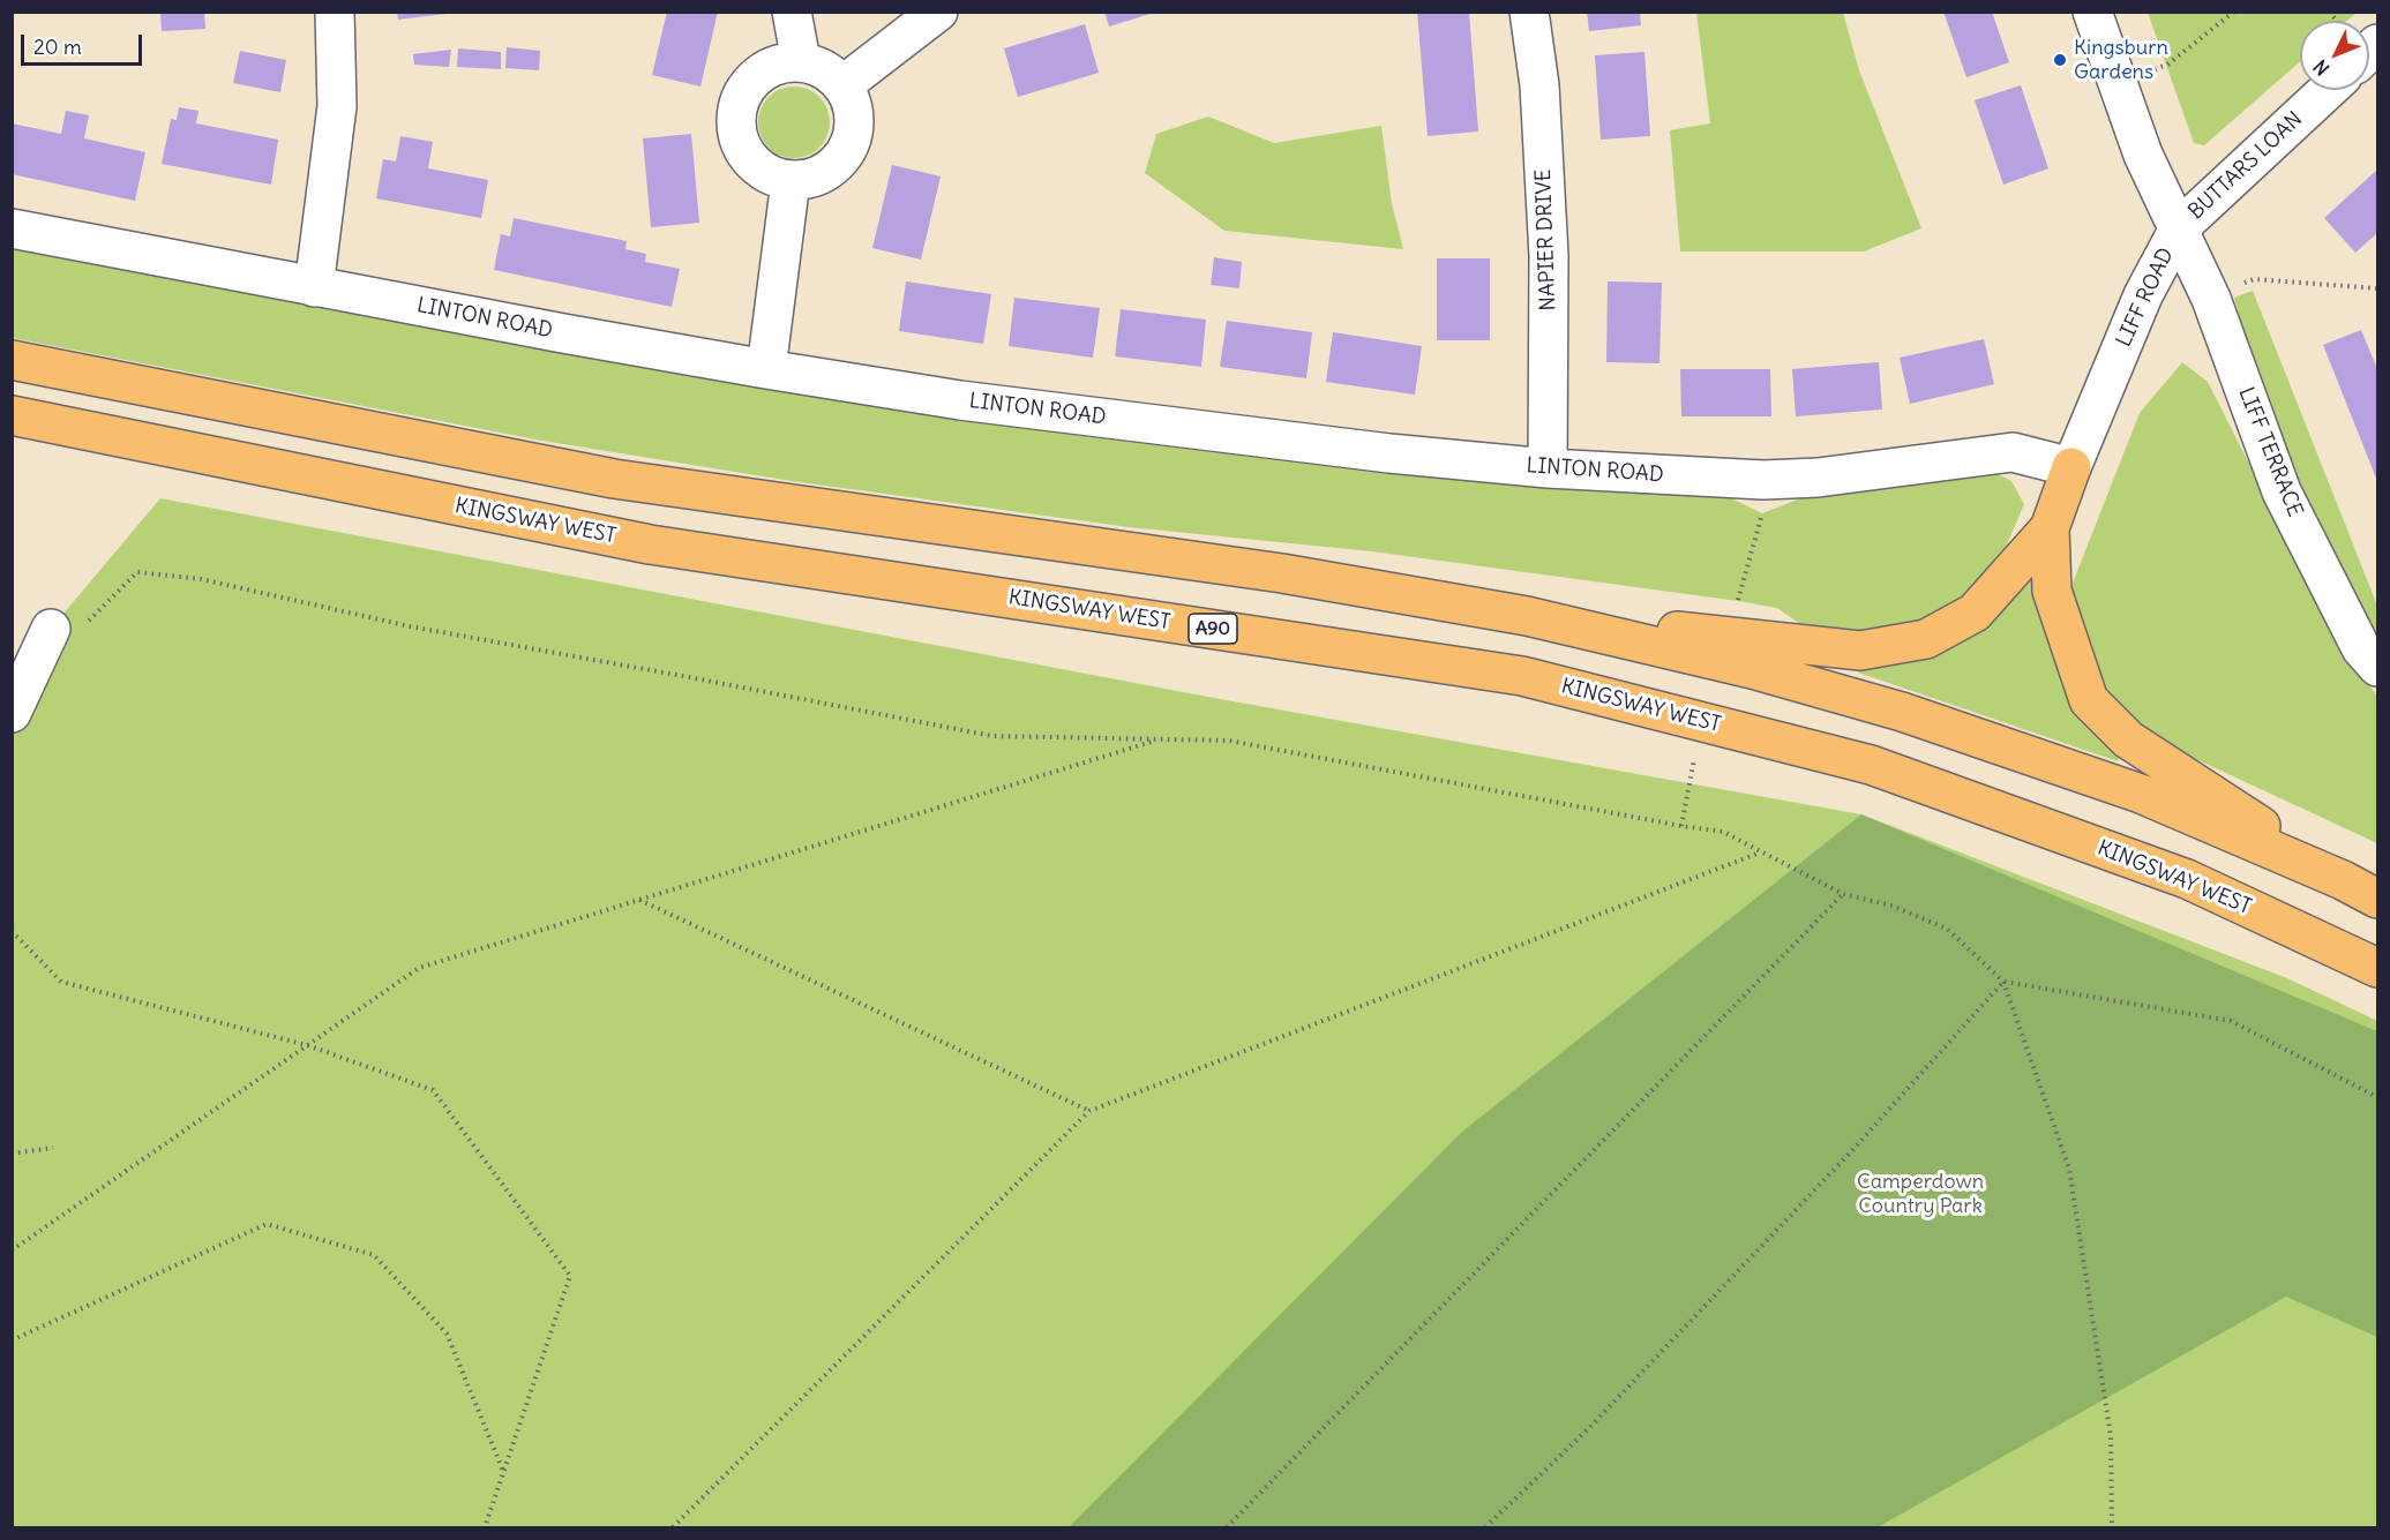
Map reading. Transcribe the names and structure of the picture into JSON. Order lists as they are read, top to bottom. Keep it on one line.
{"streets":{"highway":["KINGSWAY WEST","A90"],"street":["BUTTARS LOAN","NAPIER DRIVE","LIFF ROAD","LINTON ROAD","LIFF TERRACE"]},"crossings":[["BUTTARS LOAN","LIFF ROAD"],["BUTTARS LOAN","LIFF TERRACE"],["NAPIER DRIVE","LINTON ROAD"],["LIFF ROAD","LINTON ROAD"],["LIFF ROAD","LIFF TERRACE"]],"parks":["Camperdown Country Park"],"places":["Kingsburn Gardens"],"scale_bar":"20 m","north":"bottom left"}
